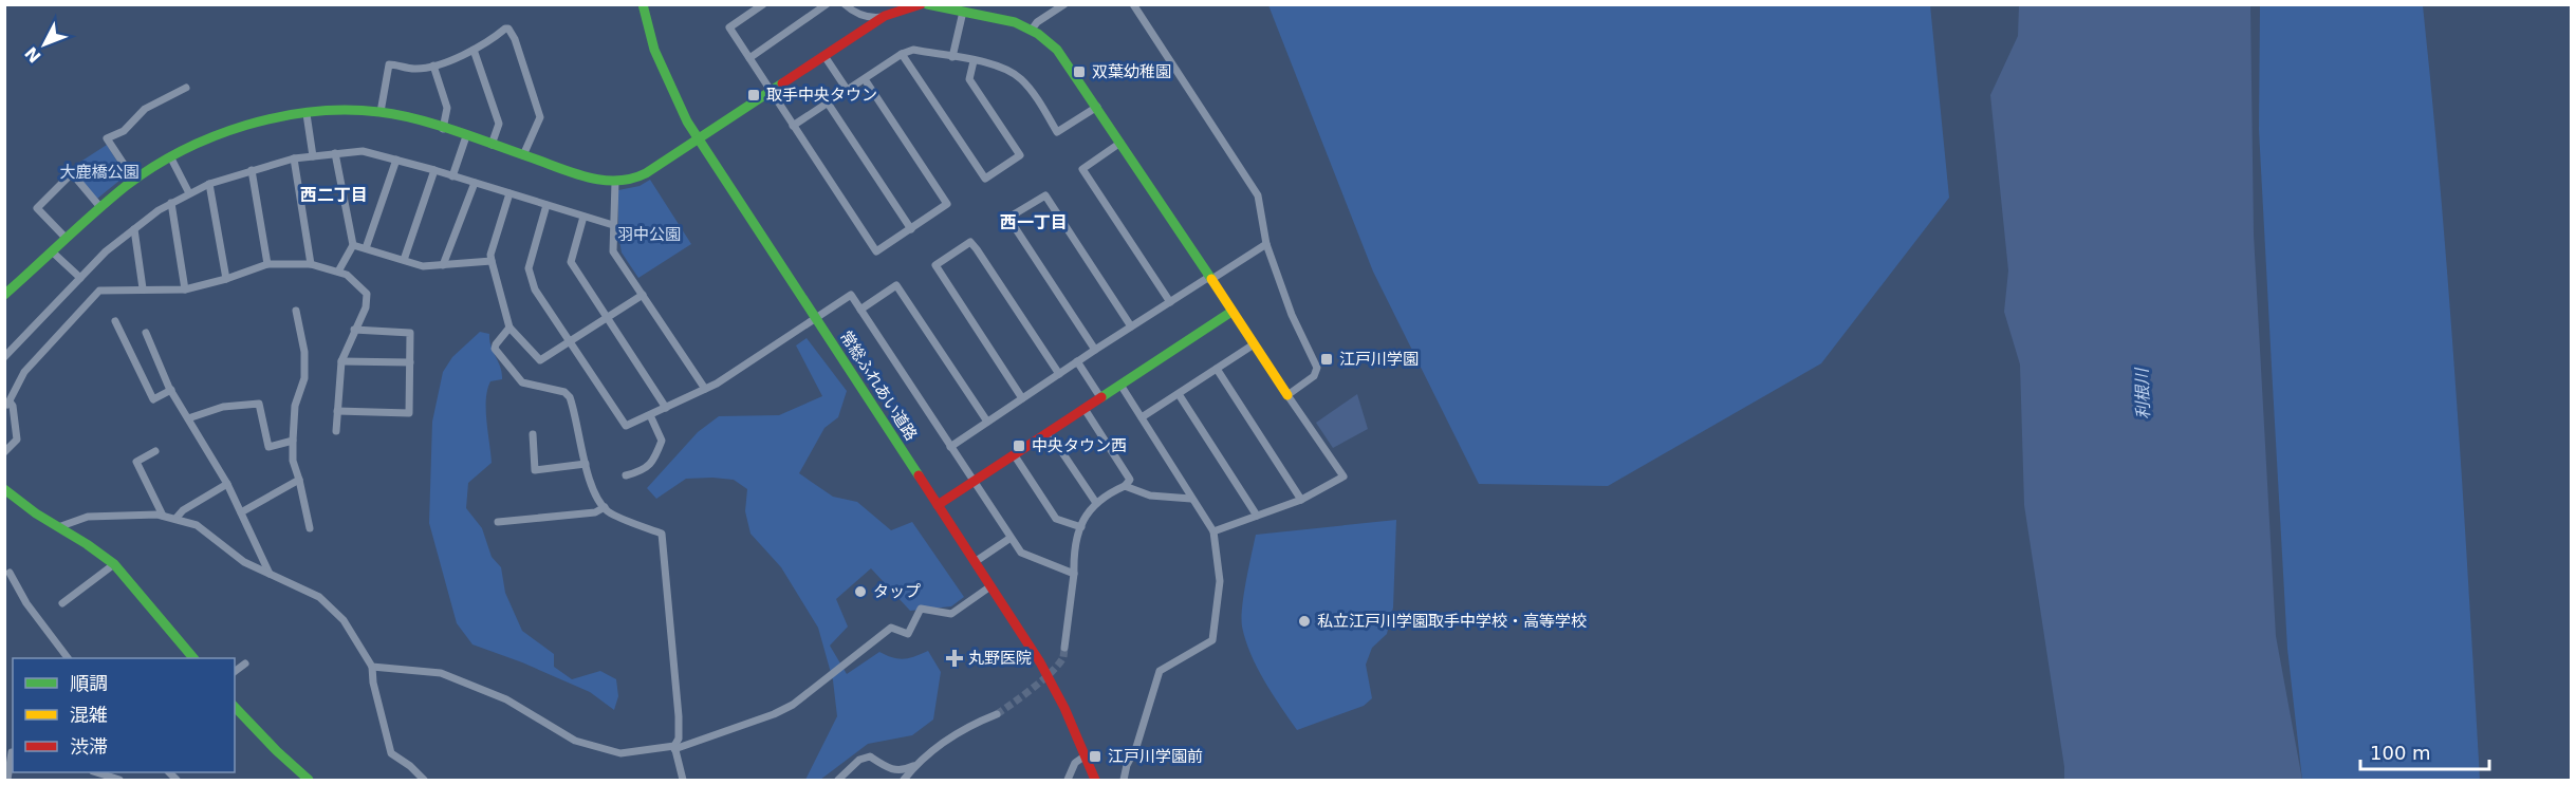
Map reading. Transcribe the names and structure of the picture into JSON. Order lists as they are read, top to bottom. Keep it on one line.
{"streets":{"street":["常総ふれあい道路"]},"districts":["西二丁目","西一丁目"],"water":["利根川"],"parks":["大鹿橋公園","羽中公園"],"places":{"transit":["双葉幼稚園","取手中央タウン","江戸川学園","中央タウン西","江戸川学園前"],"other":["タップ","私立江戸川学園取手中学校・高等学校"],"health":["丸野医院"]},"legend":["順調","混雑","渋滞"],"scale_bar":"100 m","north":"bottom left"}
